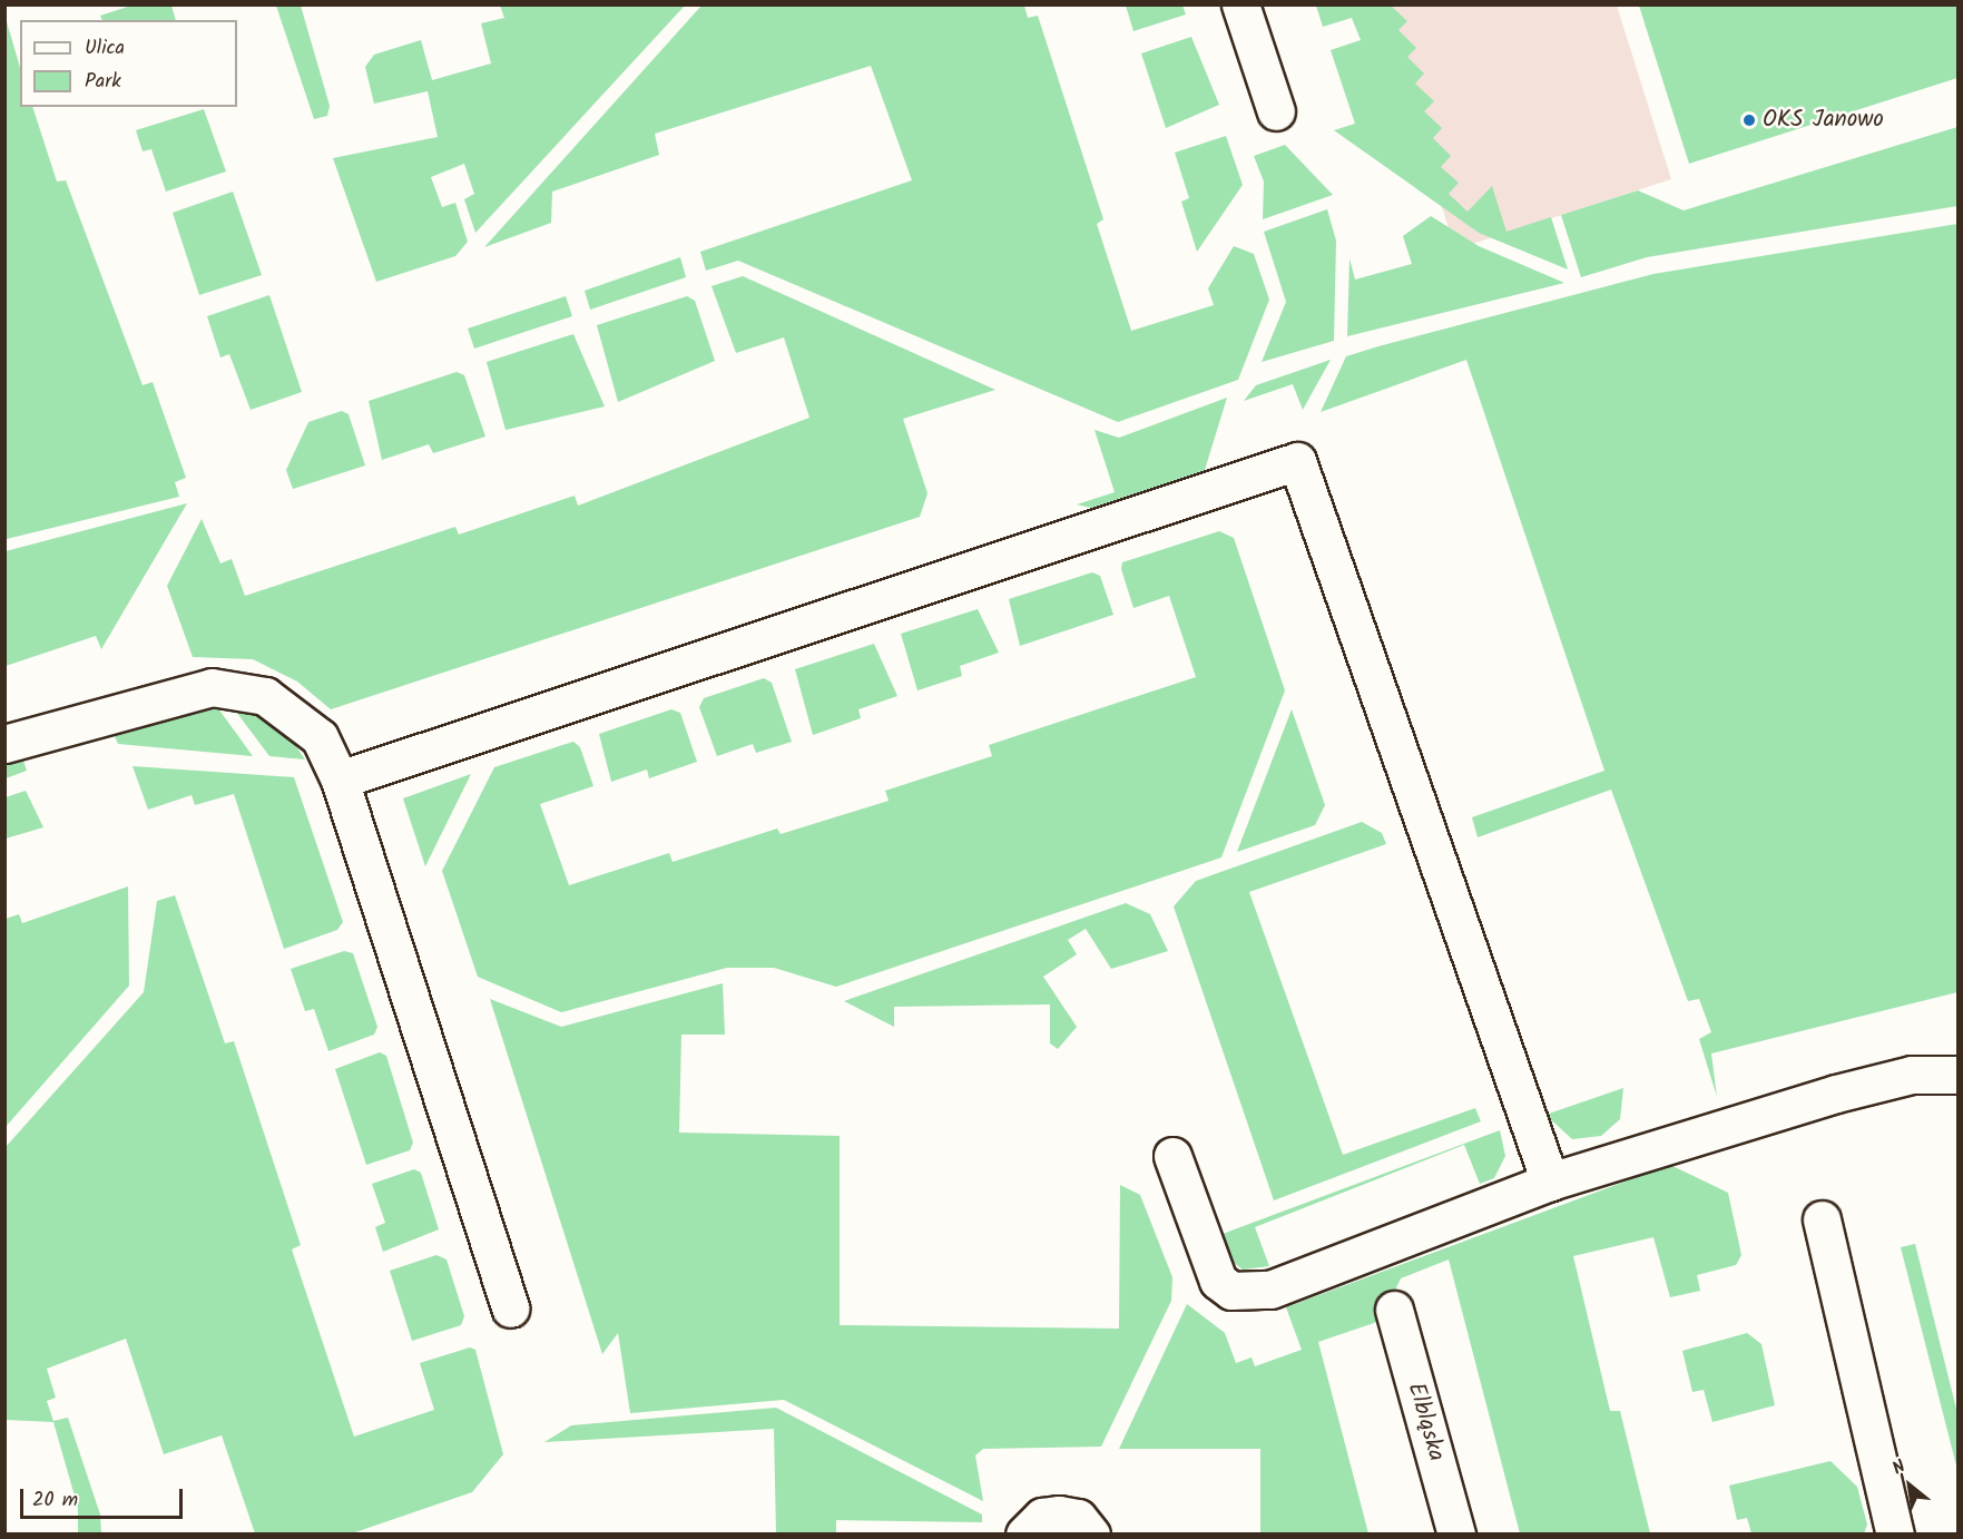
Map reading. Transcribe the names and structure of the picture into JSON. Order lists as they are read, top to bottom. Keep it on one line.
{"streets":{"street":["Elbląska"]},"places":["OKS Janowo"],"legend":["Ulica","Park"],"scale_bar":"20 m","north":"top left"}
